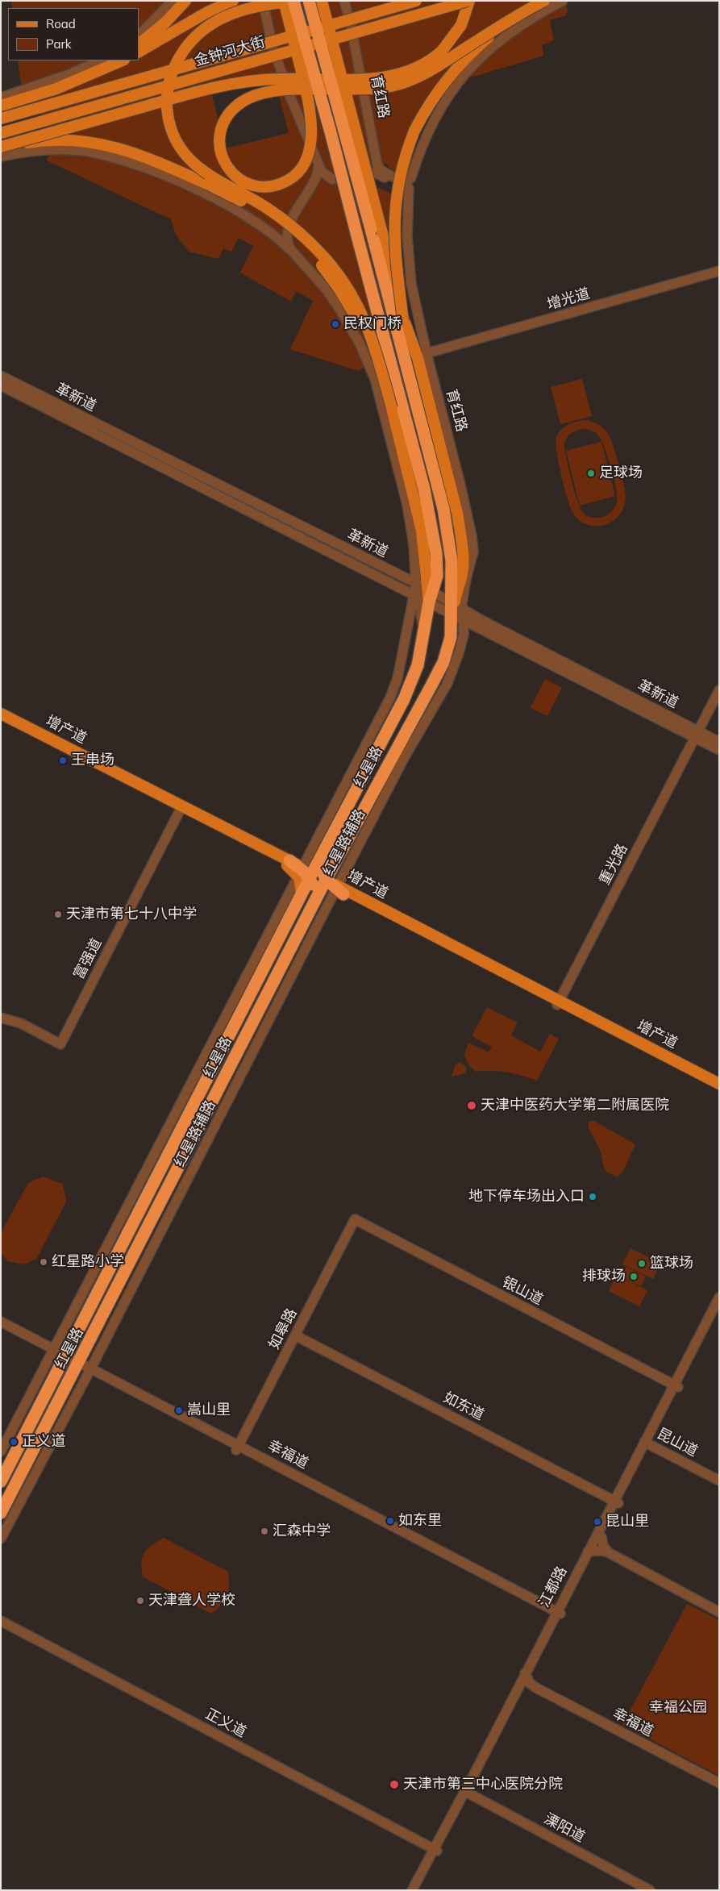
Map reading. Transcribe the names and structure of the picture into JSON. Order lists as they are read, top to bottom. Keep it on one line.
{"streets":{"highway":["红星路"],"main road":["金钟河大街","增产道"],"street":["育红路","增光道","革新道","红星路辅路","重光路","富强道","银山道","如皋路","如东道","昆山道","幸福道","江都路","正义道","溧阳道"]},"crossings":[["育红路","增光道"],["育红路","革新道"],["育红路","红星路"],["育红路","红星路辅路"],["革新道","红星路"],["革新道","红星路辅路"],["革新道","重光路"],["增产道","红星路"],["增产道","红星路辅路"],["增产道","重光路"],["增产道","富强道"],["红星路","红星路辅路"],["红星路","幸福道"],["红星路辅路","幸福道"],["银山道","如皋路"],["银山道","江都路"],["如皋路","如东道"],["如皋路","幸福道"],["如东道","江都路"],["昆山道","江都路"],["幸福道","江都路"],["江都路","正义道"],["江都路","溧阳道"]],"parks":["幸福公园"],"places":["民权门桥","足球场","王串场","天津市第七十八中学","天津中医药大学第二附属医院","地下停车场出入口","红星路小学","篮球场","排球场","嵩山里","正义道","如东里","昆山里","汇森中学","天津聋人学校","天津市第三中心医院分院"],"legend":["Road","Park"]}
